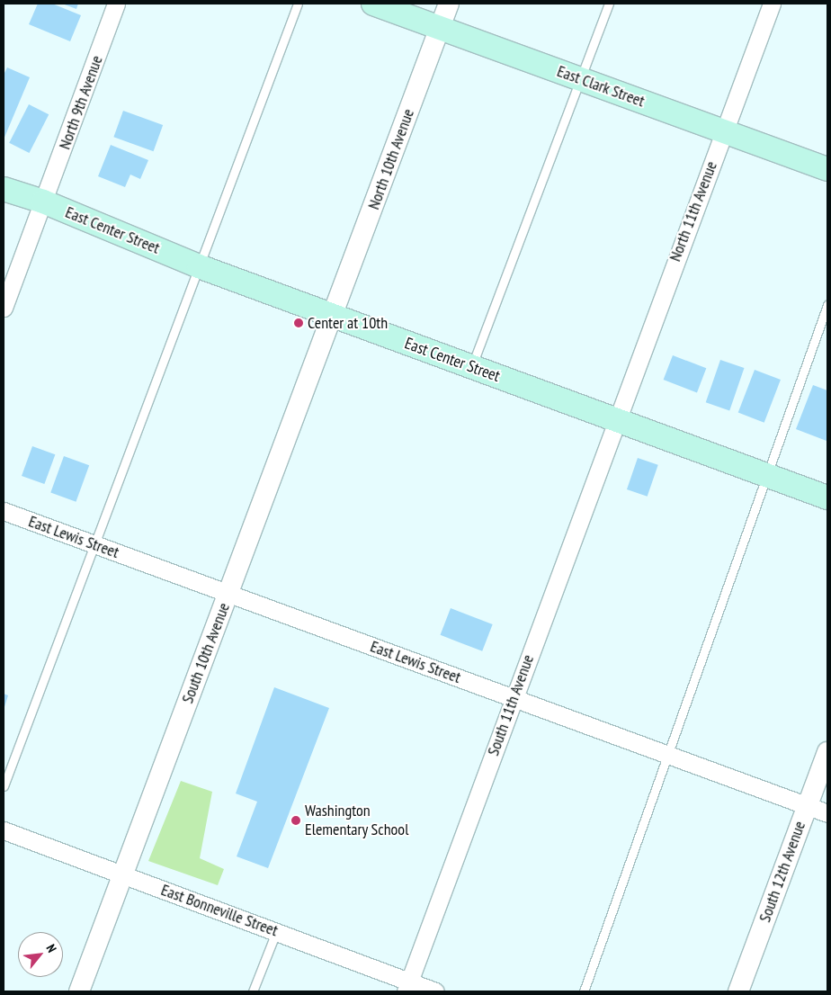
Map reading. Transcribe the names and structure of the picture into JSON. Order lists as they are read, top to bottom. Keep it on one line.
{"streets":{"main road":["East Clark Street","East Center Street"],"street":["North 9th Avenue","North 10th Avenue","North 11th Avenue","East Lewis Street","South 10th Avenue","South 11th Avenue","South 12th Avenue","East Bonneville Street"]},"crossings":[["East Clark Street","North 10th Avenue"],["East Clark Street","North 11th Avenue"],["North 9th Avenue","East Center Street"],["North 10th Avenue","East Center Street"],["North 10th Avenue","South 10th Avenue"],["North 11th Avenue","East Center Street"],["North 11th Avenue","South 11th Avenue"],["East Center Street","South 10th Avenue"],["East Center Street","South 11th Avenue"],["East Lewis Street","South 10th Avenue"],["East Lewis Street","South 11th Avenue"],["East Lewis Street","South 12th Avenue"],["South 10th Avenue","East Bonneville Street"],["South 11th Avenue","East Bonneville Street"]],"places":["Center at 10th","Washington Elementary School"],"north":"top right"}
